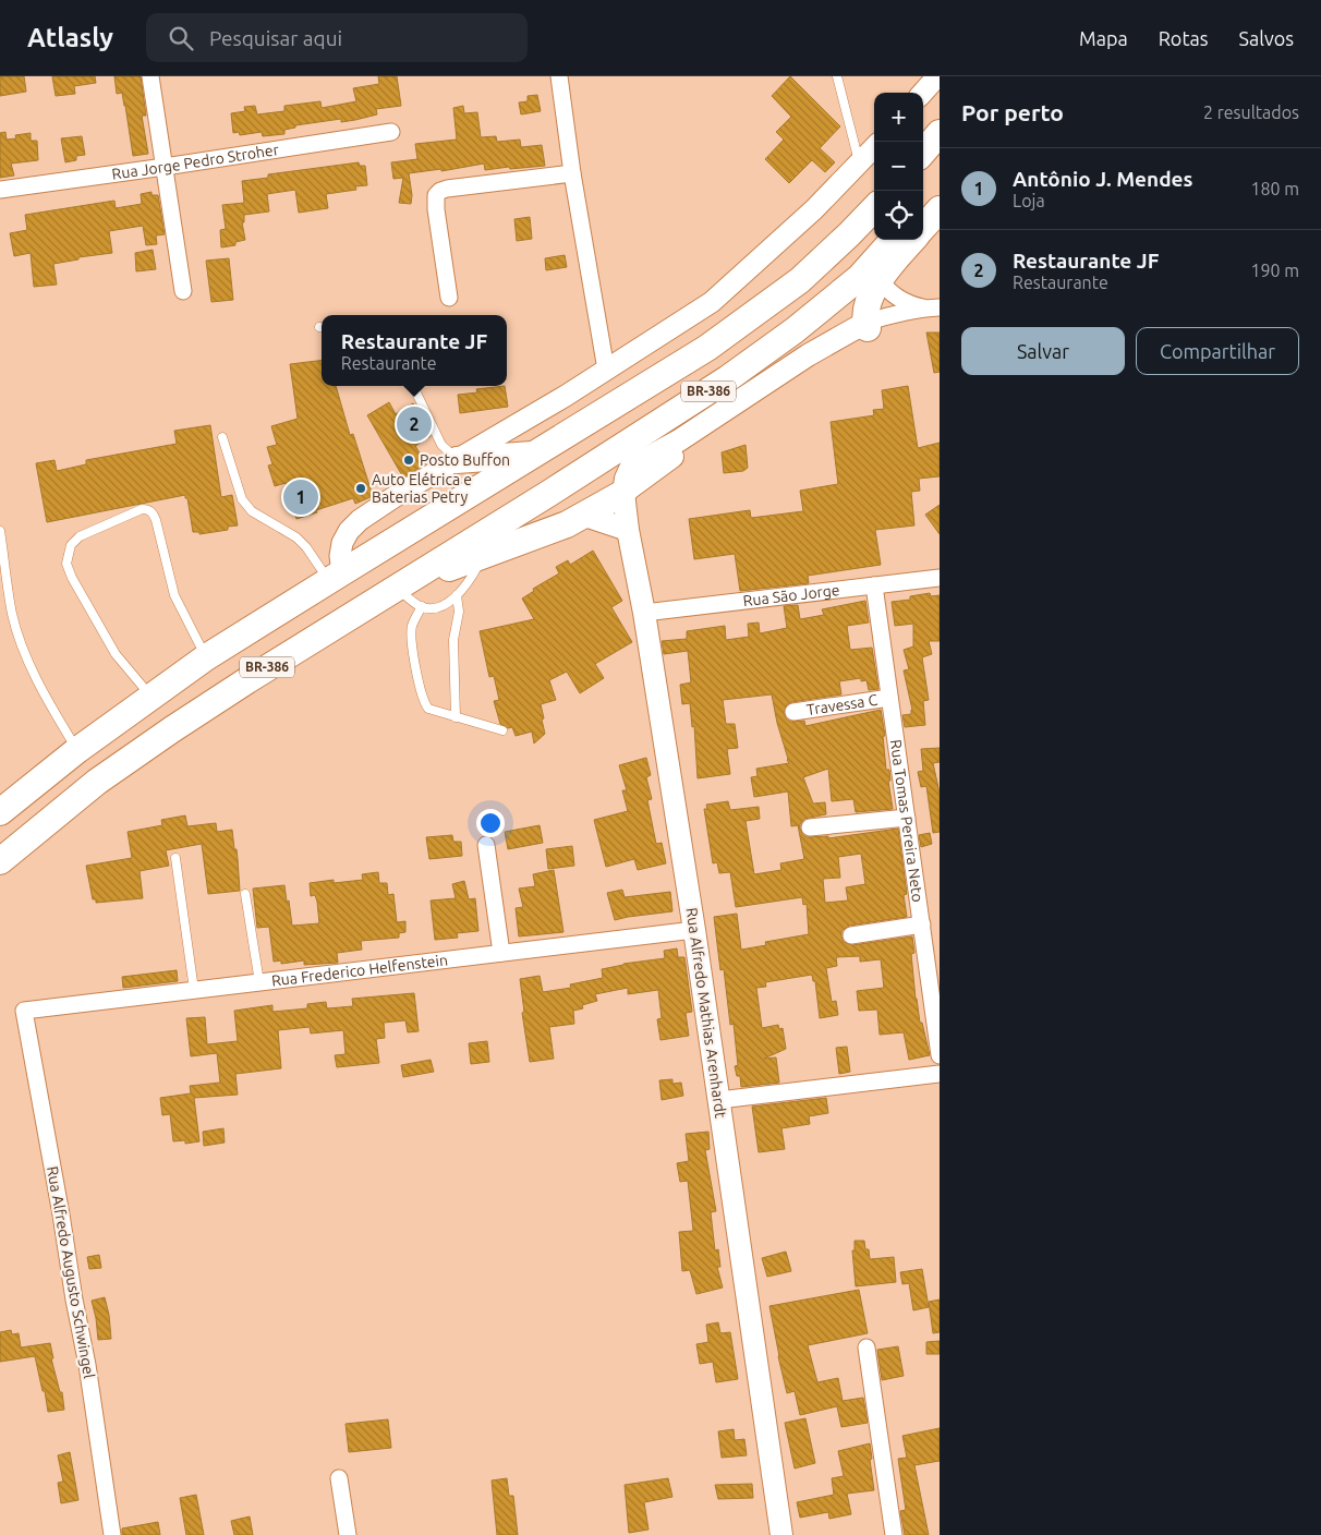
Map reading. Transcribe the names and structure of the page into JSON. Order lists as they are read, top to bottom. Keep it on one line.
{"streets":{"highway":["BR-386"],"main road":["Rua Alfredo Mathias Arenhardt"],"street":["Rua Jorge Pedro Stroher","Rua São Jorge","Travessa C","Rua Tomas Pereira Neto","Rua Frederico Helfenstein","Rua Alfredo Augusto Schwingel"]},"crossings":[["Rua São Jorge","Rua Tomas Pereira Neto"],["Rua São Jorge","Rua Alfredo Mathias Arenhardt"],["Travessa C","Rua Tomas Pereira Neto"],["Rua Frederico Helfenstein","Rua Alfredo Mathias Arenhardt"],["Rua Frederico Helfenstein","Rua Alfredo Augusto Schwingel"]],"places":["Posto Buffon","Auto Elétrica e Baterias Petry"],"page":{"header":"Atlasly","search":"Pesquisar aqui","nav":["Mapa","Rotas","Salvos"],"heading":["Por perto","2 resultados"],"map_buttons":["+","−"],"list":[{"mark":"1","name":"Antônio J. Mendes","note":"Loja","value":"180 m"},{"mark":"2","name":"Restaurante JF","note":"Restaurante","value":"190 m"}],"buttons":["Salvar","Compartilhar"],"popup":["Restaurante JF","Restaurante"],"pins":["2","1"]}}
